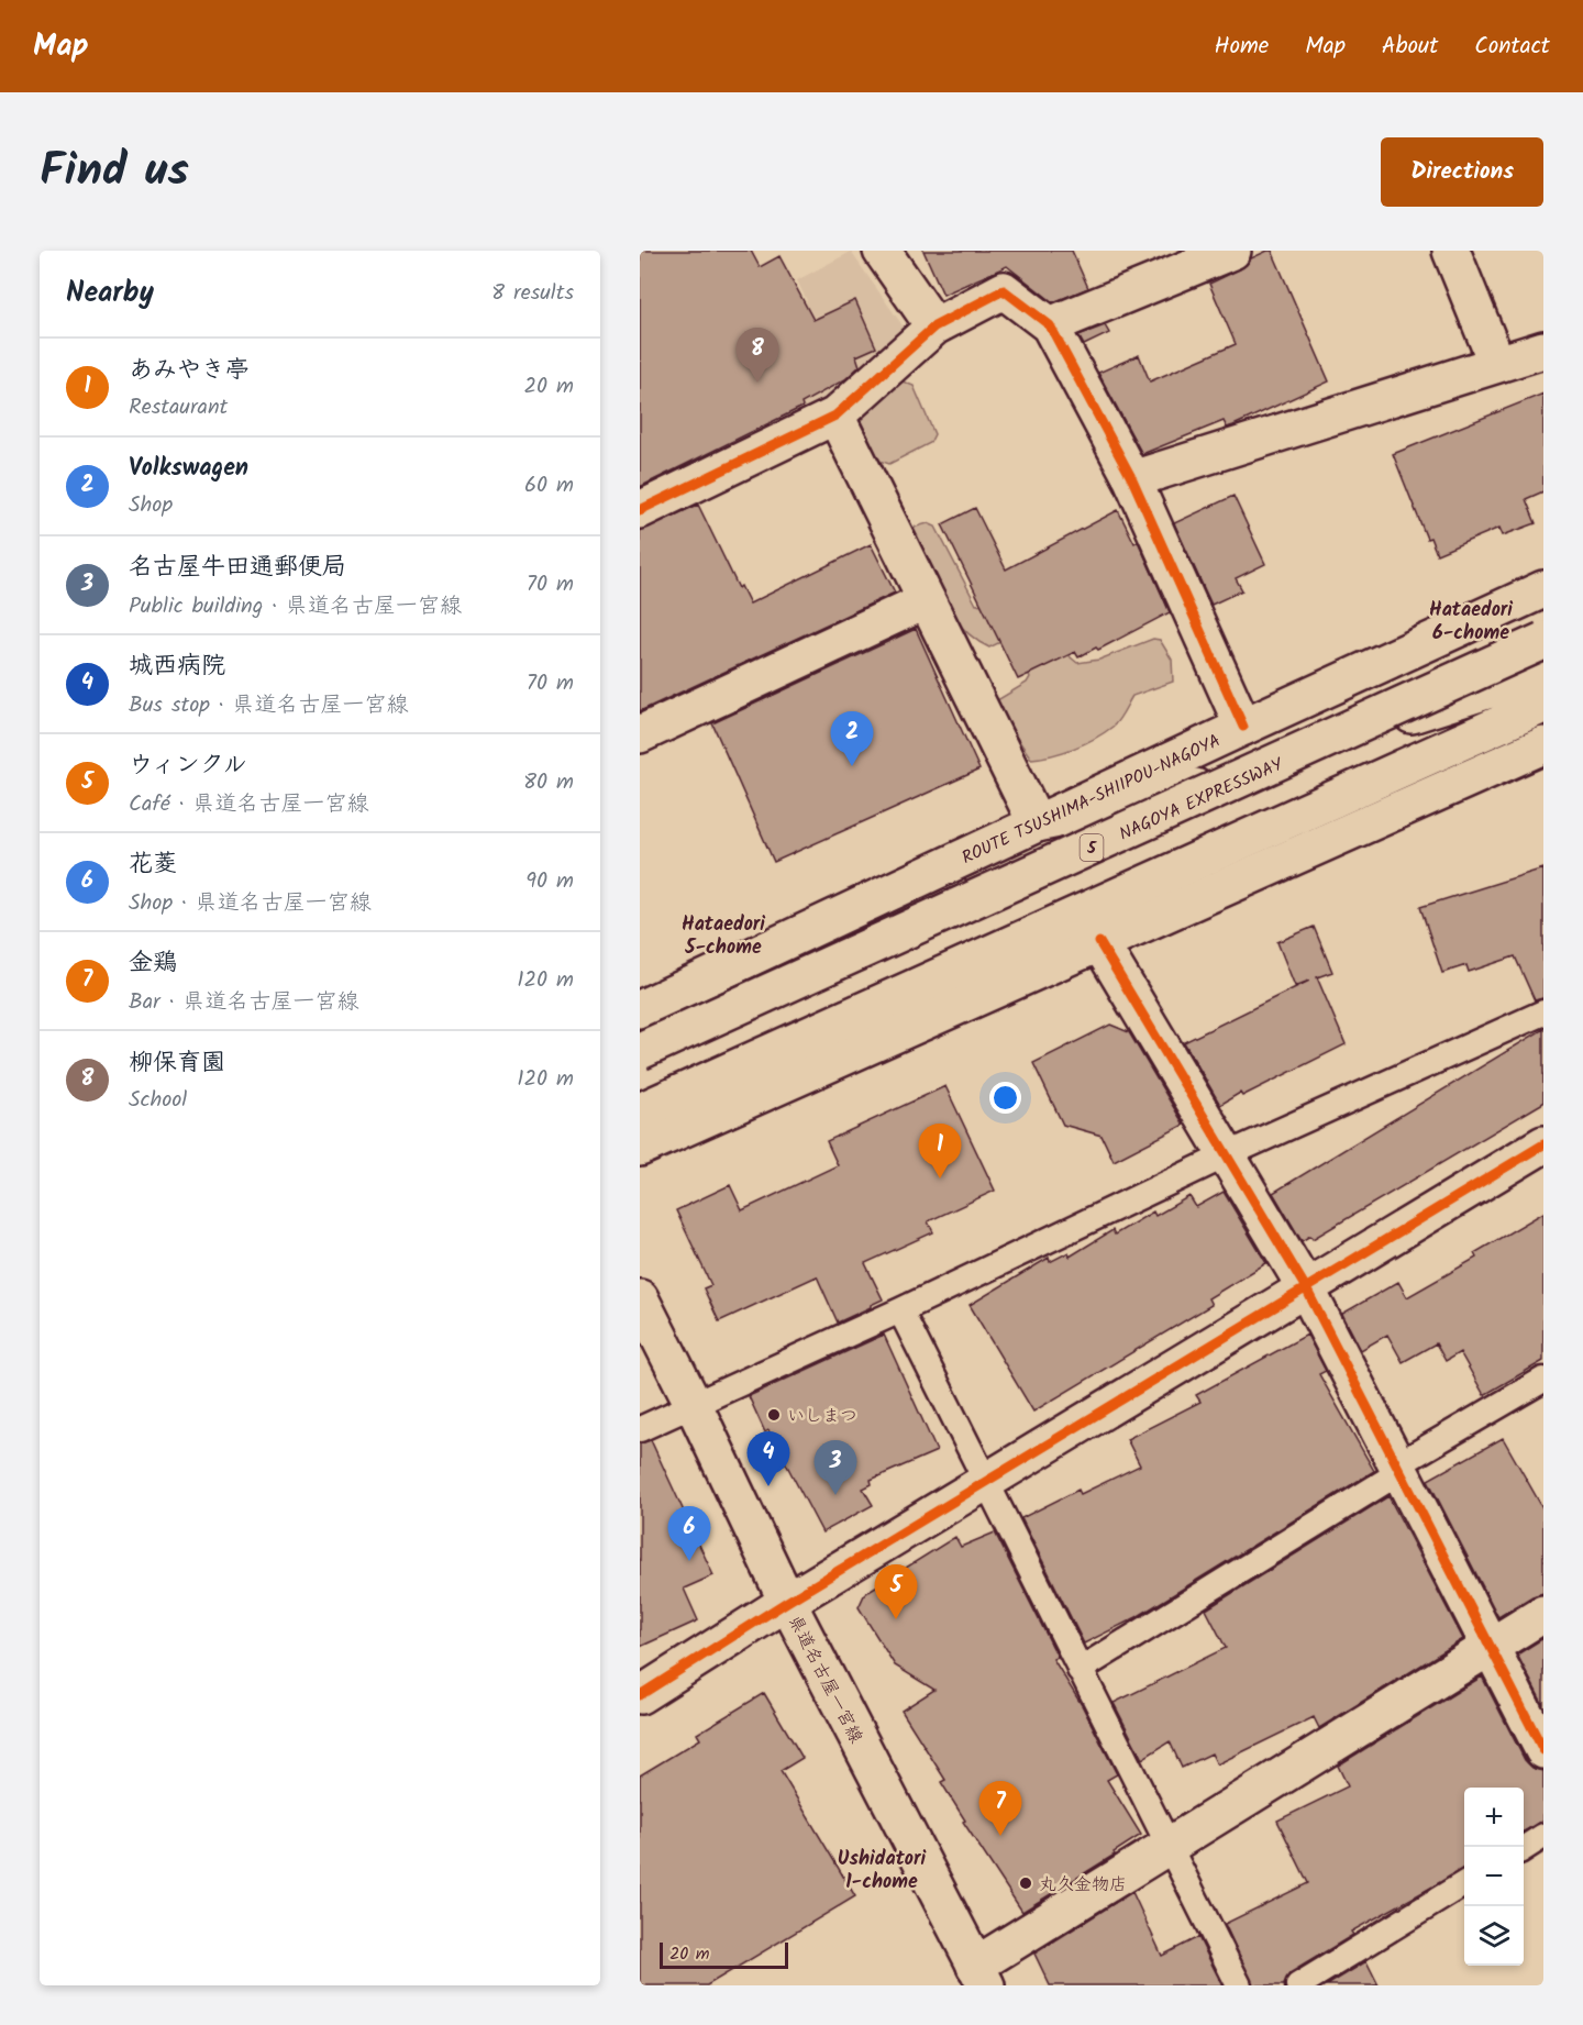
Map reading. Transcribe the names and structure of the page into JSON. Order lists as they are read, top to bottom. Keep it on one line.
{"streets":{"main road":["ROUTE TSUSHIMA-SHIIPOU-NAGOYA","NAGOYA EXPRESSWAY","5","県道名古屋一宮線"]},"districts":["Hataedori 6-chome","Hataedori 5-chome","Ushidatori 1-chome"],"places":["いしまつ","丸久金物店"],"scale_bar":"20 m","page":{"header":"Map","nav":["Home","Map","About","Contact"],"title":"Find us","buttons":"Directions","heading":["Nearby","8 results"],"pins":["8","2","1","4","3","6","5","7"],"list":[{"mark":"1","name":"あみやき亭","note":"Restaurant","value":"20 m"},{"mark":"2","name":"Volkswagen","note":"Shop","value":"60 m"},{"mark":"3","name":"名古屋牛田通郵便局","note":"Public building · 県道名古屋一宮線","value":"70 m"},{"mark":"4","name":"城西病院","note":"Bus stop · 県道名古屋一宮線","value":"70 m"},{"mark":"5","name":"ウィンクル","note":"Café · 県道名古屋一宮線","value":"80 m"},{"mark":"6","name":"花菱","note":"Shop · 県道名古屋一宮線","value":"90 m"},{"mark":"7","name":"金鶏","note":"Bar · 県道名古屋一宮線","value":"120 m"},{"mark":"8","name":"柳保育園","note":"School","value":"120 m"}],"map_buttons":["+","−"],"scale":"20 m"}}
